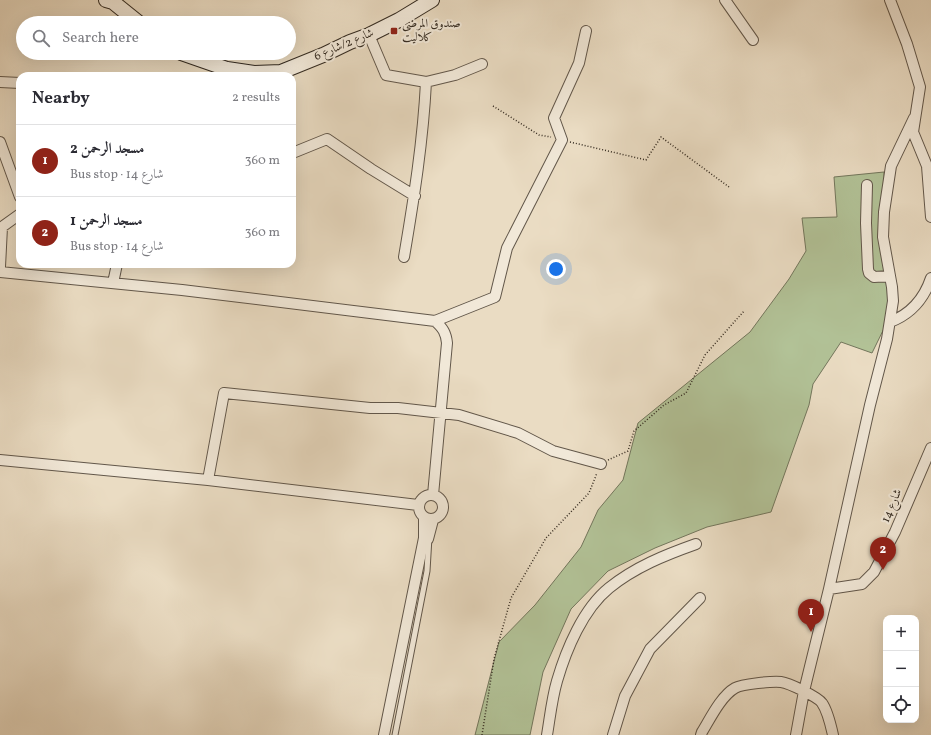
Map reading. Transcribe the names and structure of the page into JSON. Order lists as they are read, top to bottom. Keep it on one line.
{"streets":{"street":["شارع 2/شارع 6","شارع 14"]},"places":{"transit":["صندوق المرضى كلاليت"]},"page":{"search":"Search here","heading":["Nearby","2 results"],"list":[{"mark":"1","name":"مسجد الرحمن 2","note":"Bus stop · شارع 14","value":"360 m"},{"mark":"2","name":"مسجد الرحمن 1","note":"Bus stop · شارع 14","value":"360 m"}],"pins":["2","1"],"map_buttons":["+","−"]}}
